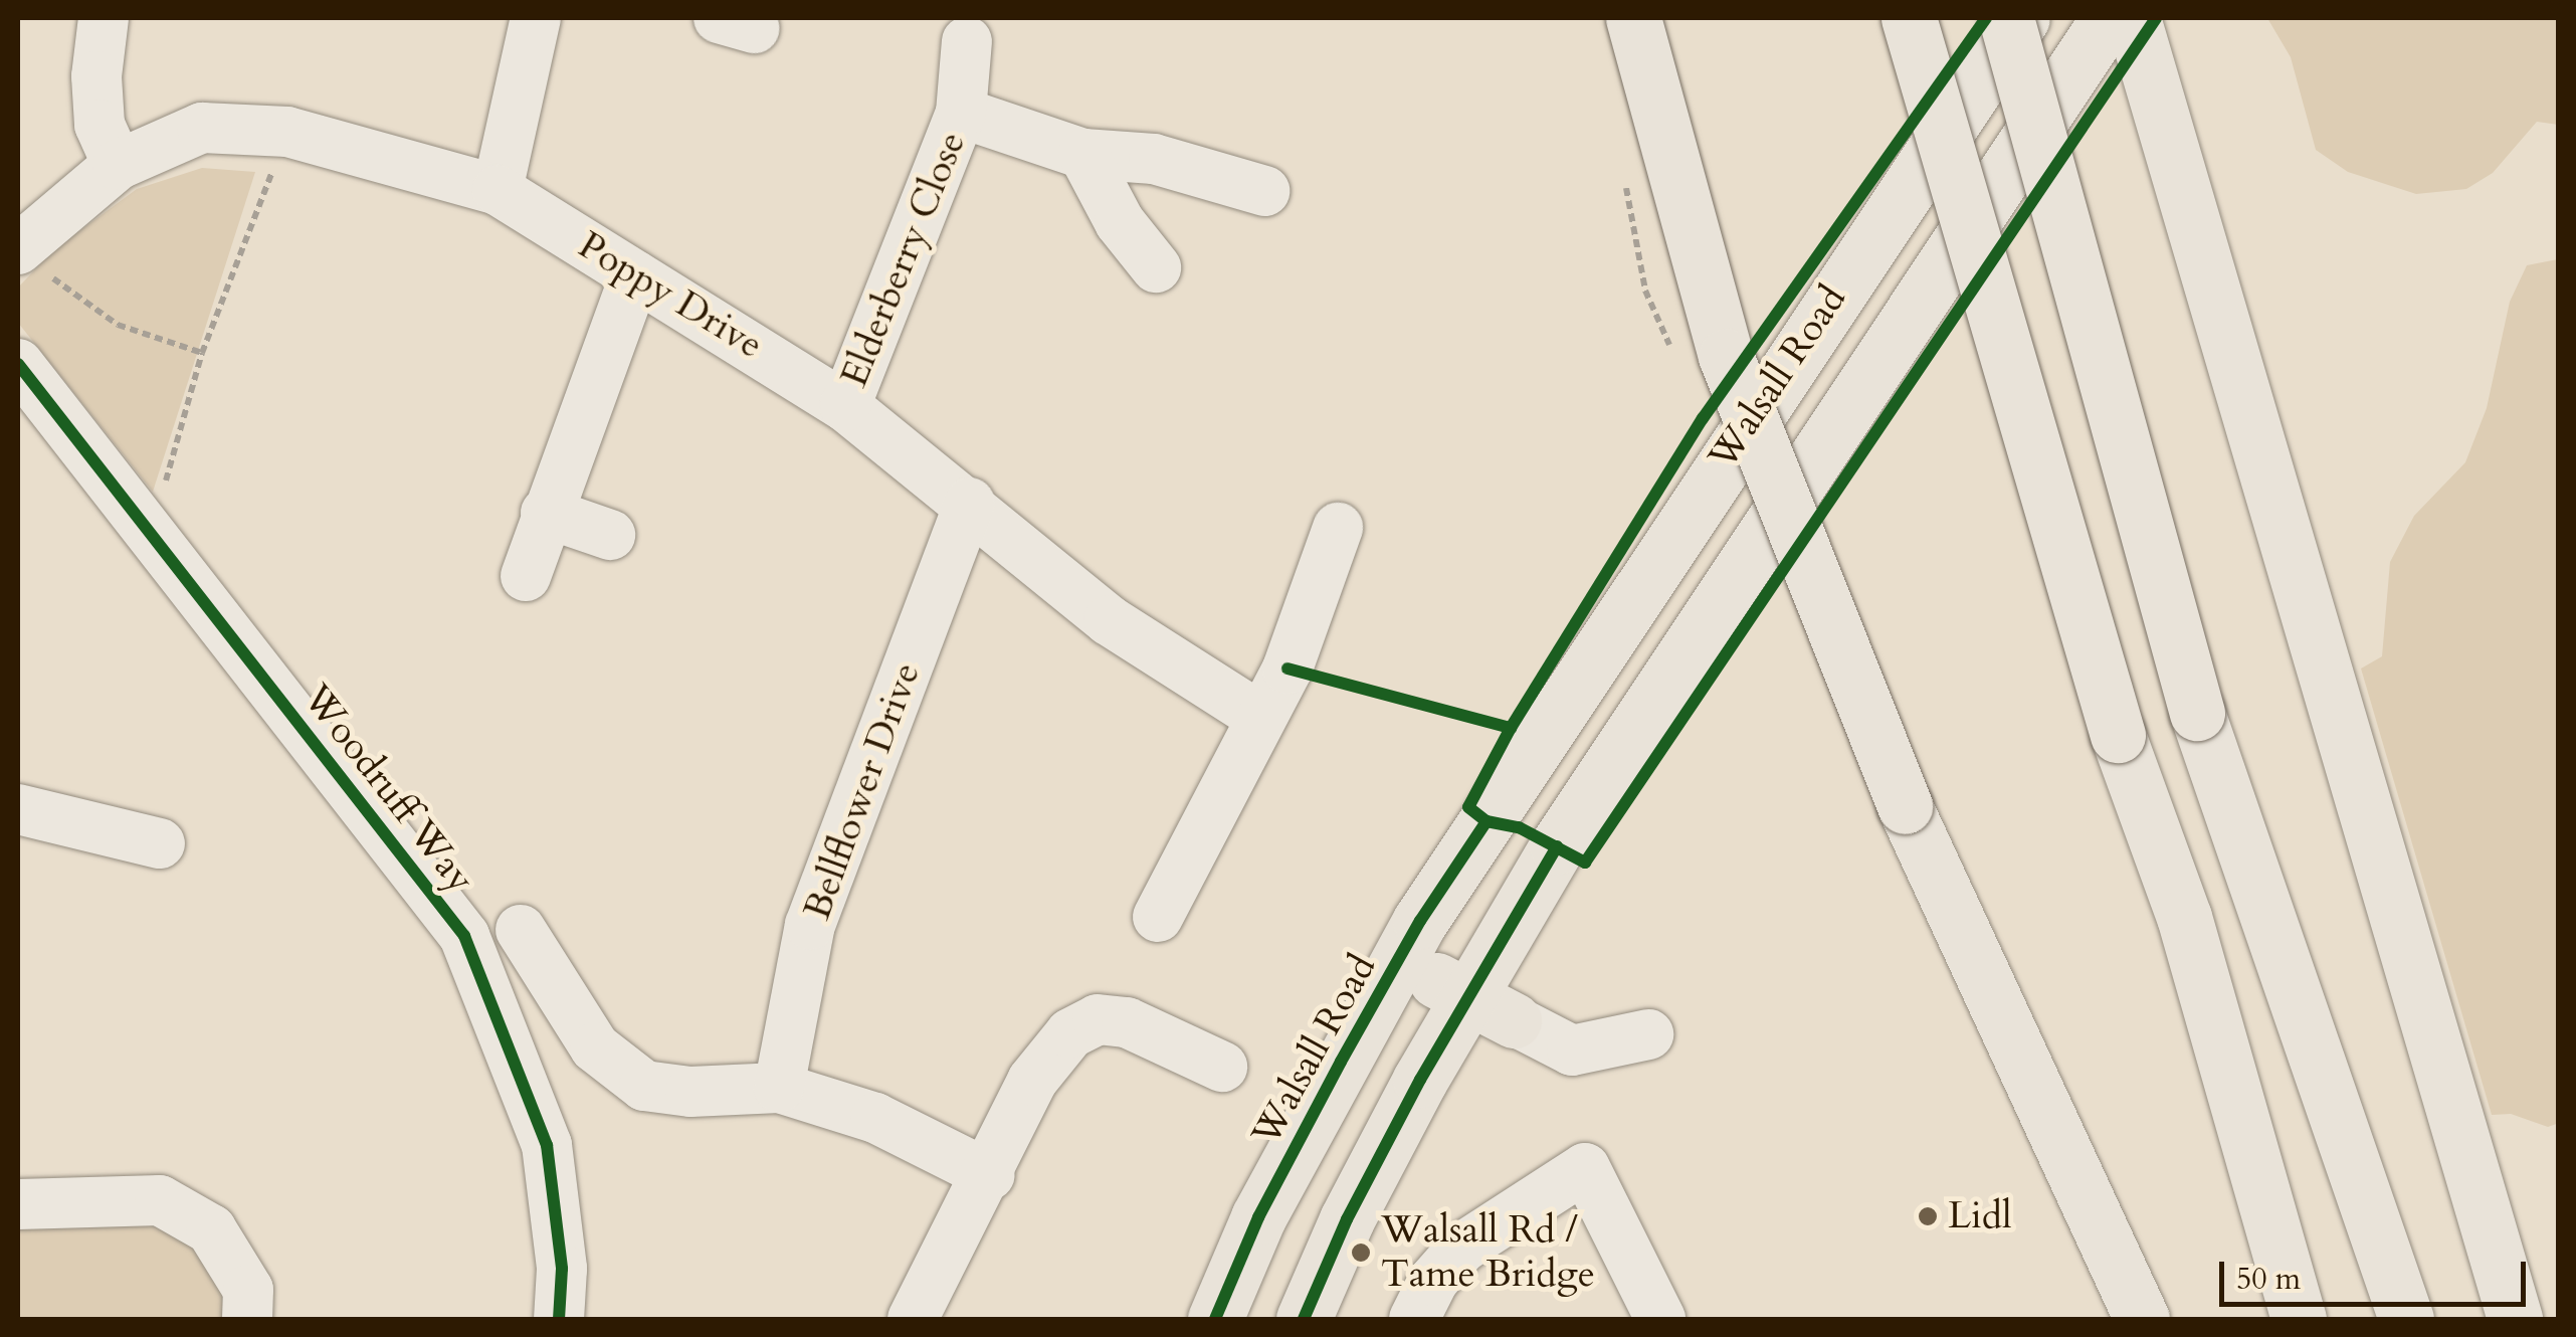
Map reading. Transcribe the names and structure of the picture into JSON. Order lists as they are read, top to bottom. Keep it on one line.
{"streets":{"main road":["Walsall Road"],"street":["Elderberry Close","Poppy Drive","Woodruff Way","Bellflower Drive"]},"crossings":[["Elderberry Close","Poppy Drive"],["Poppy Drive","Bellflower Drive"]],"places":["Lidl","Walsall Rd / Tame Bridge"],"scale_bar":"50 m"}
